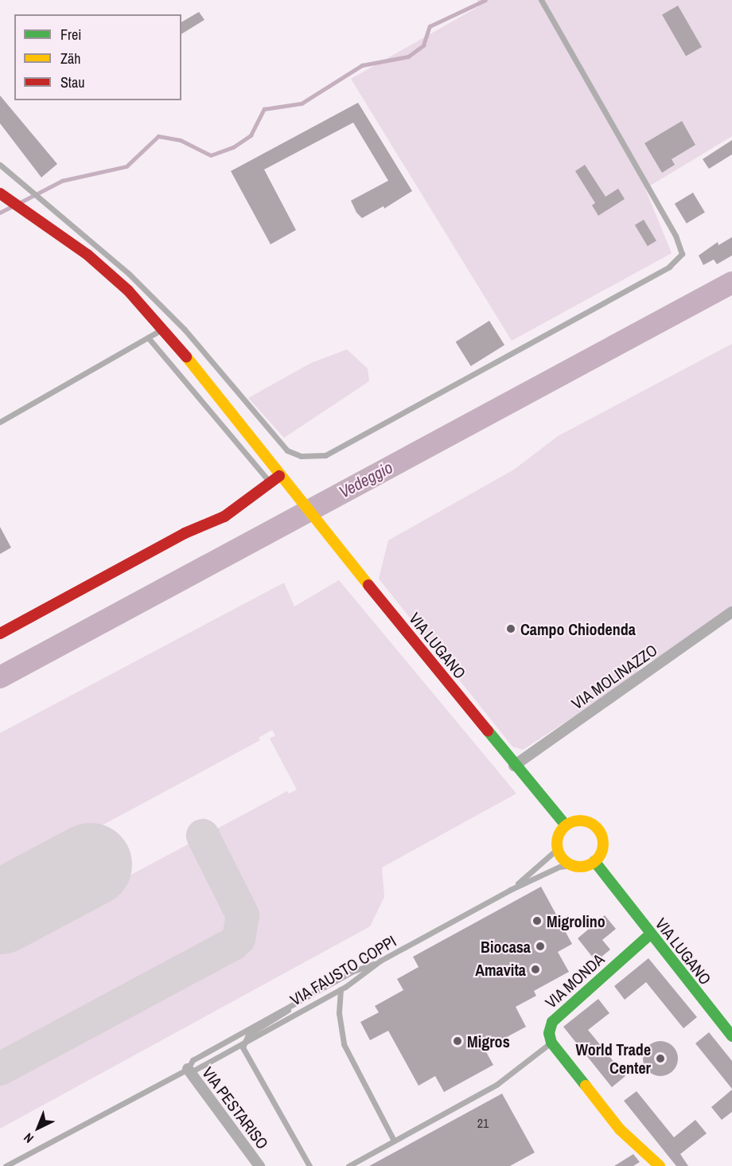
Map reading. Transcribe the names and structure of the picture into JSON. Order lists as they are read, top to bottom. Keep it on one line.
{"streets":{"main road":["VIA LUGANO","VIA MONDA"],"street":["VIA MOLINAZZO","VIA PESTARISO"],"lane":["VIA FAUSTO COPPI"]},"crossings":[["VIA LUGANO","VIA MOLINAZZO"],["VIA LUGANO","VIA FAUSTO COPPI"],["VIA LUGANO","VIA MONDA"],["VIA FAUSTO COPPI","VIA PESTARISO"]],"water":["Vedeggio"],"places":["Campo Chiodenda","Migrolino","Biocasa","Amavita","Migros","World Trade Center"],"house_numbers":["21"],"legend":["Frei","Zäh","Stau"],"north":"bottom left"}
